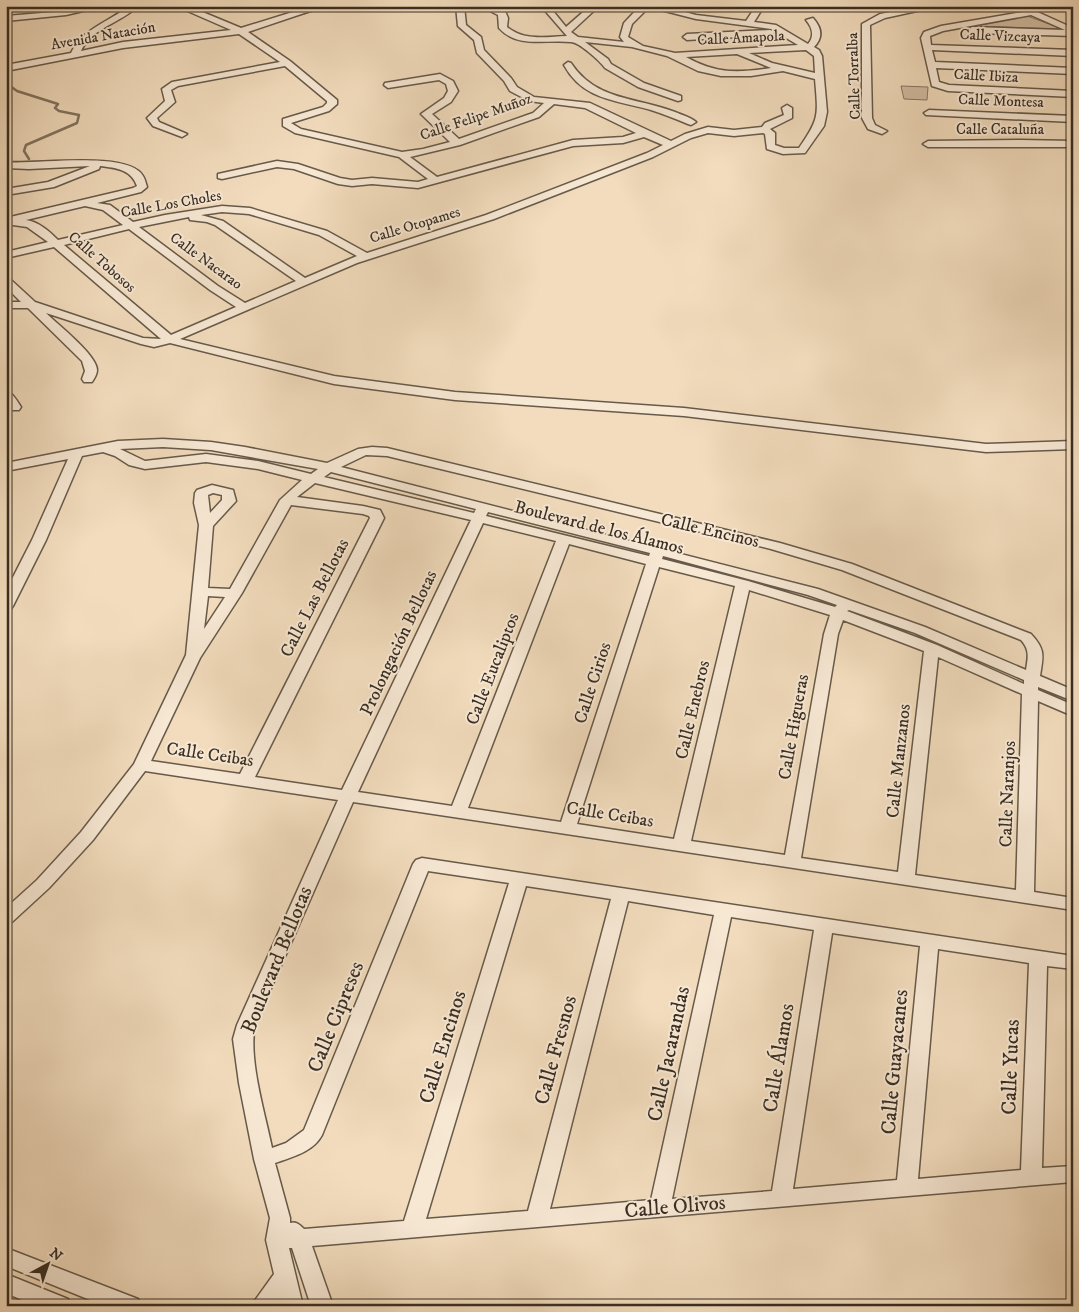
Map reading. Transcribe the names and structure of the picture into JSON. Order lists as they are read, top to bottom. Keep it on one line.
{"streets":{"street":["Avenida Natación","Calle Vizcaya","Calle Amapola","Calle Torralba","Calle Ibiza","Calle Montesa","Calle Felipe Muñoz","Calle Cataluña","Calle Los Choles","Calle Otopames","Calle Nacarao","Calle Tobosos","Boulevard de los Álamos","Calle Encinos","Calle Las Bellotas","Prolongación Bellotas","Calle Eucaliptos","Calle Cirios","Calle Enebros","Calle Higueras","Calle Ceibas","Calle Manzanos","Calle Naranjos","Boulevard Bellotas","Calle Cipreses","Calle Fresnos","Calle Jacarandas","Calle Álamos","Calle Guayacanes","Calle Yucas","Calle Olivos"]},"crossings":[["Avenida Natación","Calle Felipe Muñoz"],["Calle Vizcaya","Calle Ibiza"],["Calle Los Choles","Calle Otopames"],["Calle Los Choles","Calle Nacarao"],["Calle Los Choles","Calle Tobosos"],["Calle Otopames","Calle Nacarao"],["Calle Otopames","Calle Tobosos"],["Calle Nacarao","Calle Tobosos"],["Boulevard de los Álamos","Calle Encinos"],["Boulevard de los Álamos","Prolongación Bellotas"],["Boulevard de los Álamos","Calle Eucaliptos"],["Boulevard de los Álamos","Calle Cirios"],["Boulevard de los Álamos","Calle Enebros"],["Boulevard de los Álamos","Calle Higueras"],["Boulevard de los Álamos","Calle Manzanos"],["Boulevard de los Álamos","Calle Naranjos"],["Calle Encinos","Calle Las Bellotas"],["Calle Encinos","Calle Naranjos"],["Calle Encinos","Calle Cipreses"],["Calle Encinos","Calle Olivos"],["Calle Las Bellotas","Calle Ceibas"],["Prolongación Bellotas","Calle Ceibas"],["Prolongación Bellotas","Boulevard Bellotas"],["Calle Eucaliptos","Calle Ceibas"],["Calle Cirios","Calle Ceibas"],["Calle Enebros","Calle Ceibas"],["Calle Higueras","Calle Ceibas"],["Calle Ceibas","Calle Manzanos"],["Calle Ceibas","Calle Naranjos"],["Calle Ceibas","Boulevard Bellotas"],["Boulevard Bellotas","Calle Cipreses"],["Boulevard Bellotas","Calle Olivos"],["Calle Fresnos","Calle Olivos"],["Calle Jacarandas","Calle Olivos"],["Calle Álamos","Calle Olivos"],["Calle Guayacanes","Calle Olivos"],["Calle Yucas","Calle Olivos"]],"north":"top right"}
